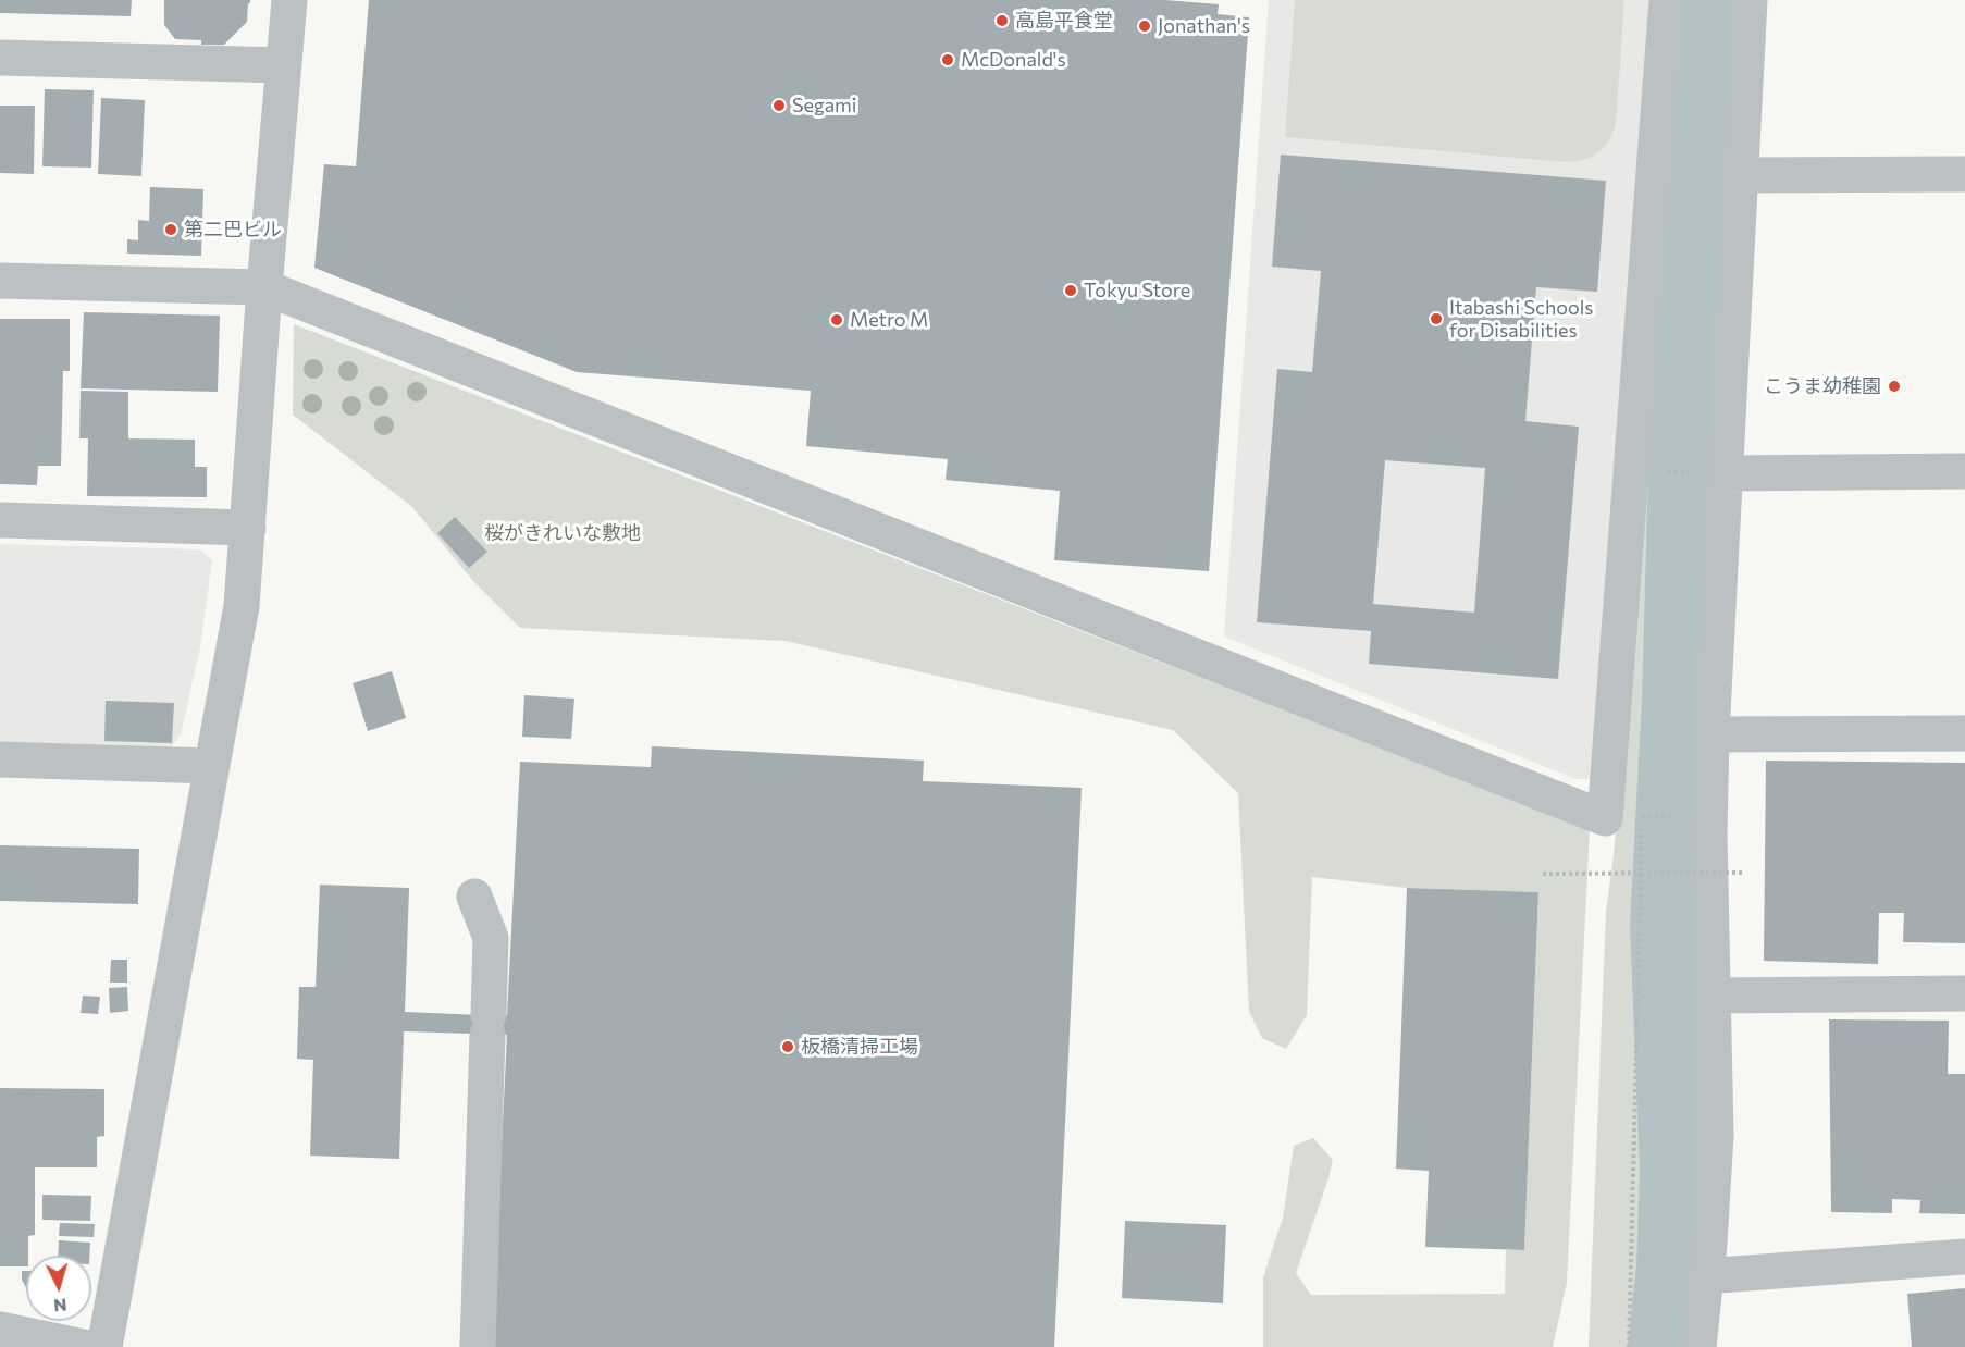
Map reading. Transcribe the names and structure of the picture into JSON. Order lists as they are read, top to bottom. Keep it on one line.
{"parks":["桜がきれいな敷地"],"places":["高島平食堂","Jonathan's","McDonald's","Segami","第二巴ビル","Tokyu Store","Itabashi Schools for Disabilities","Metro M","こうま幼稚園","板橋清掃工場"],"north":"bottom"}
